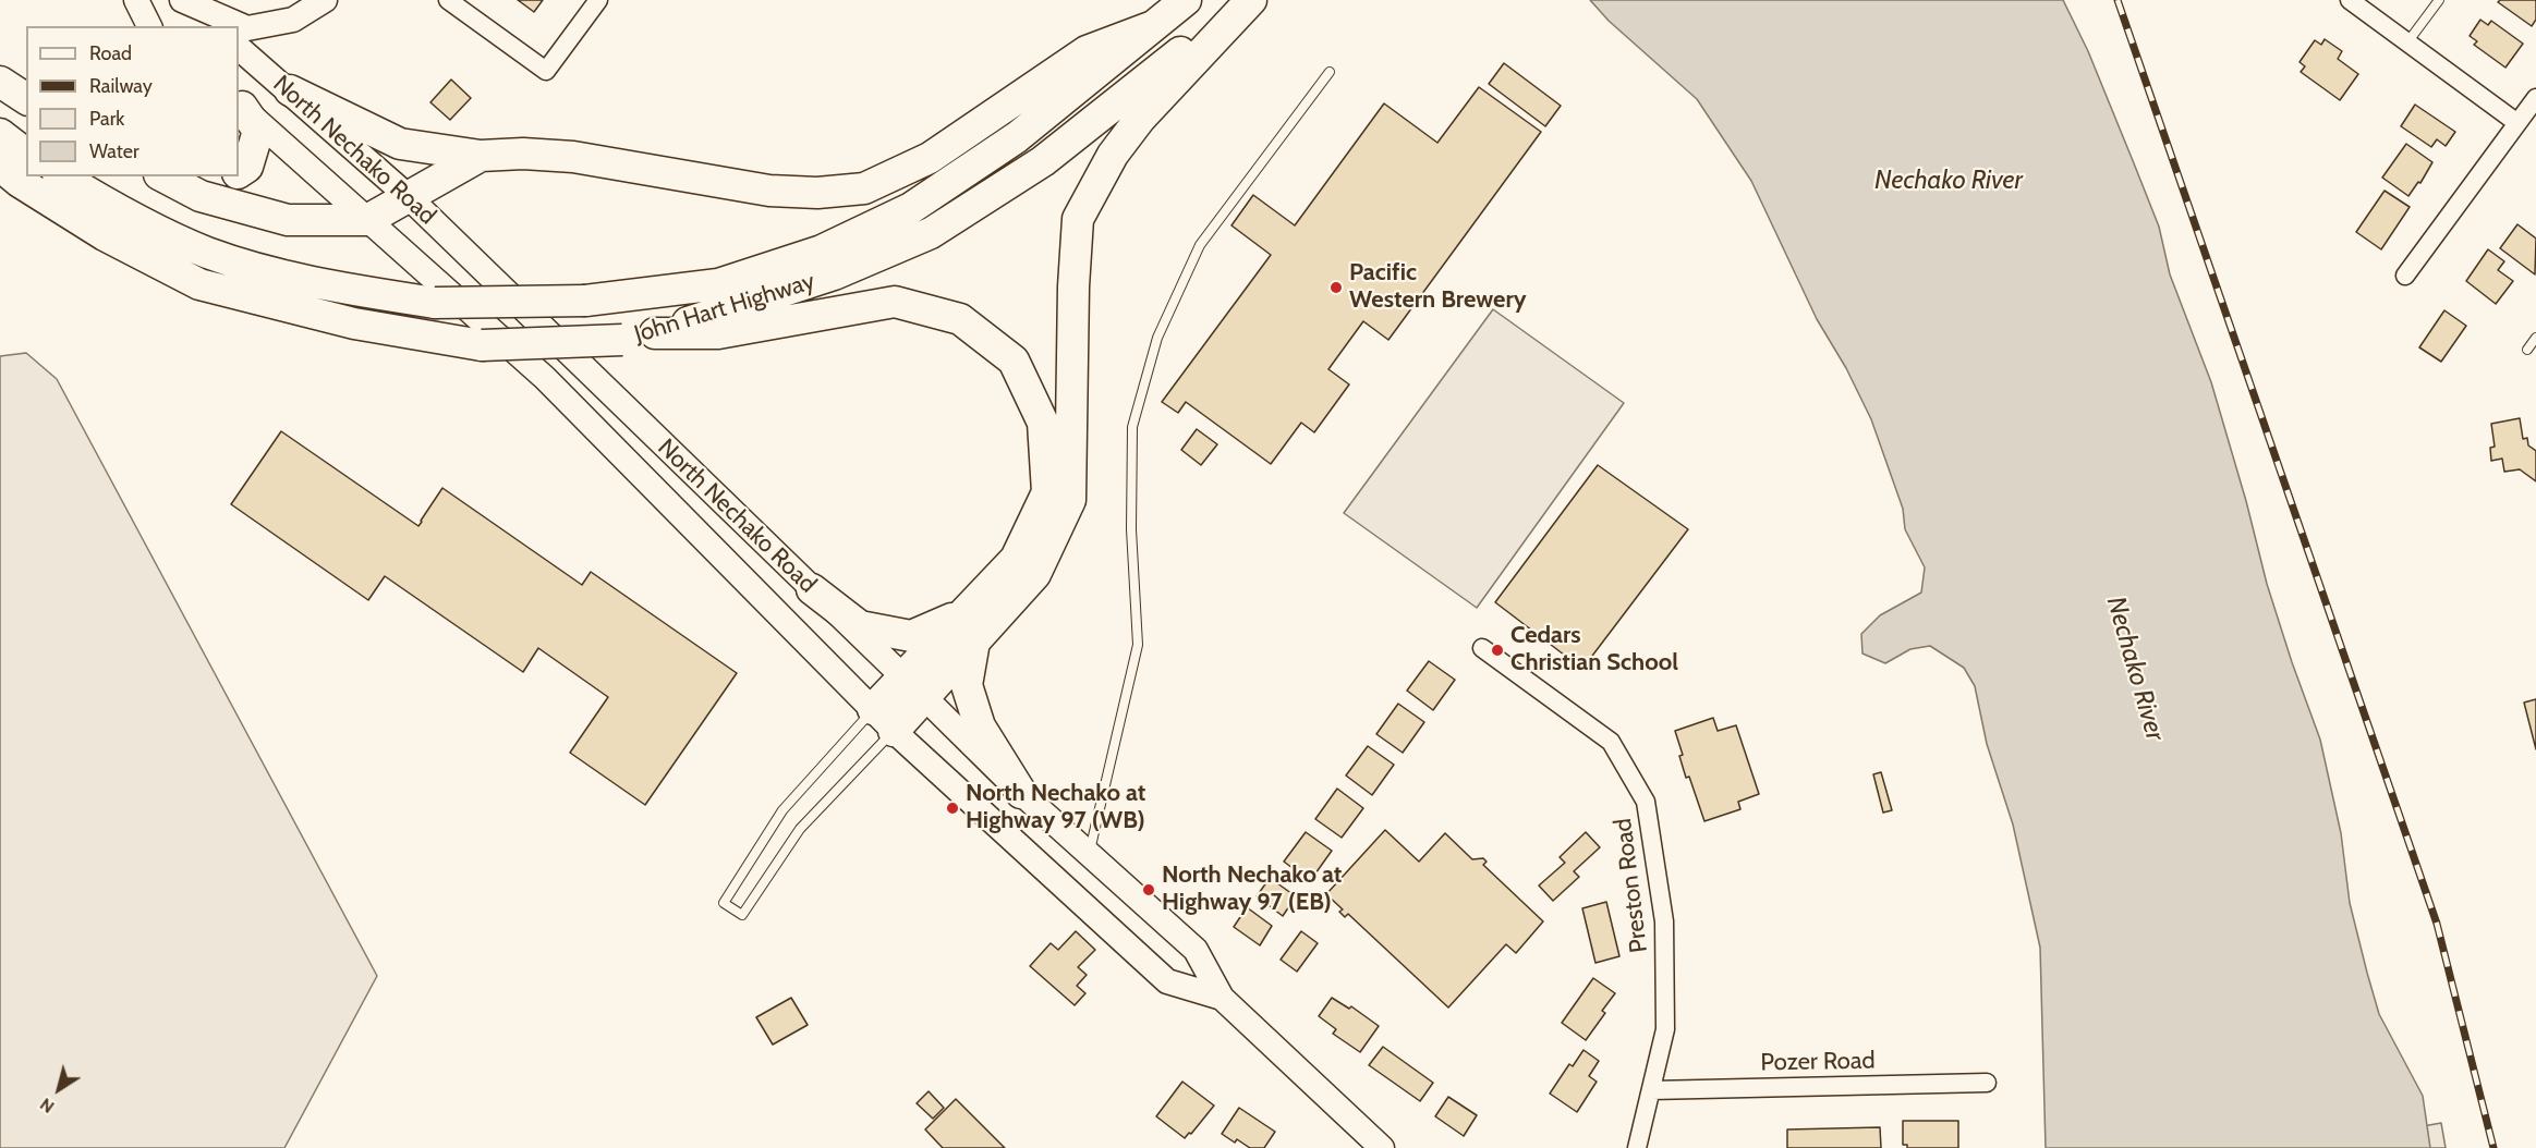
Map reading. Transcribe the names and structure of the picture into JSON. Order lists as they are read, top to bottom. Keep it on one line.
{"streets":{"highway":["John Hart Highway"],"main road":["North Nechako Road"],"street":["Preston Road","Pozer Road"]},"crossings":[["Preston Road","Pozer Road"]],"water":["Nechako River"],"places":["Pacific Western Brewery","Cedars Christian School","North Nechako at Highway 97 (WB)","North Nechako at Highway 97 (EB)"],"legend":["Road","Railway","Park","Water"],"north":"bottom left"}
